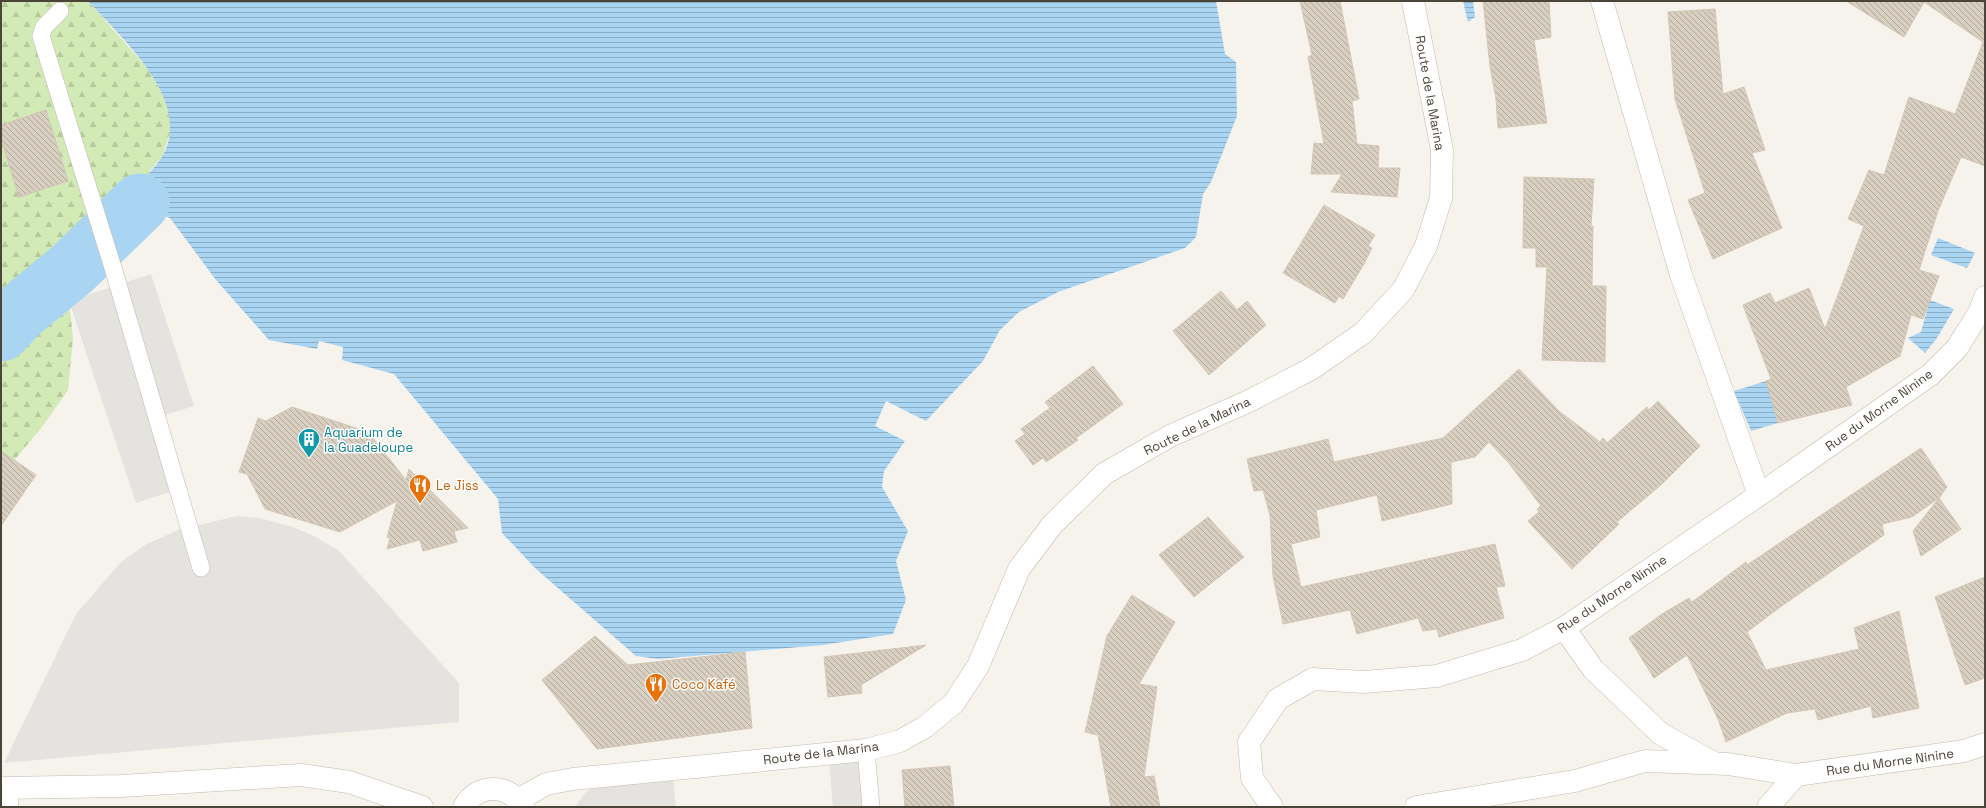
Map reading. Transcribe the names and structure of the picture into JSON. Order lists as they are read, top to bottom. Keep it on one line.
{"streets":{"street":["Route de la Marina","Rue du Morne Ninine"]},"places":{"building":["Aquarium de la Guadeloupe"],"restaurant":["Le Jiss","Coco Kafé"]}}
